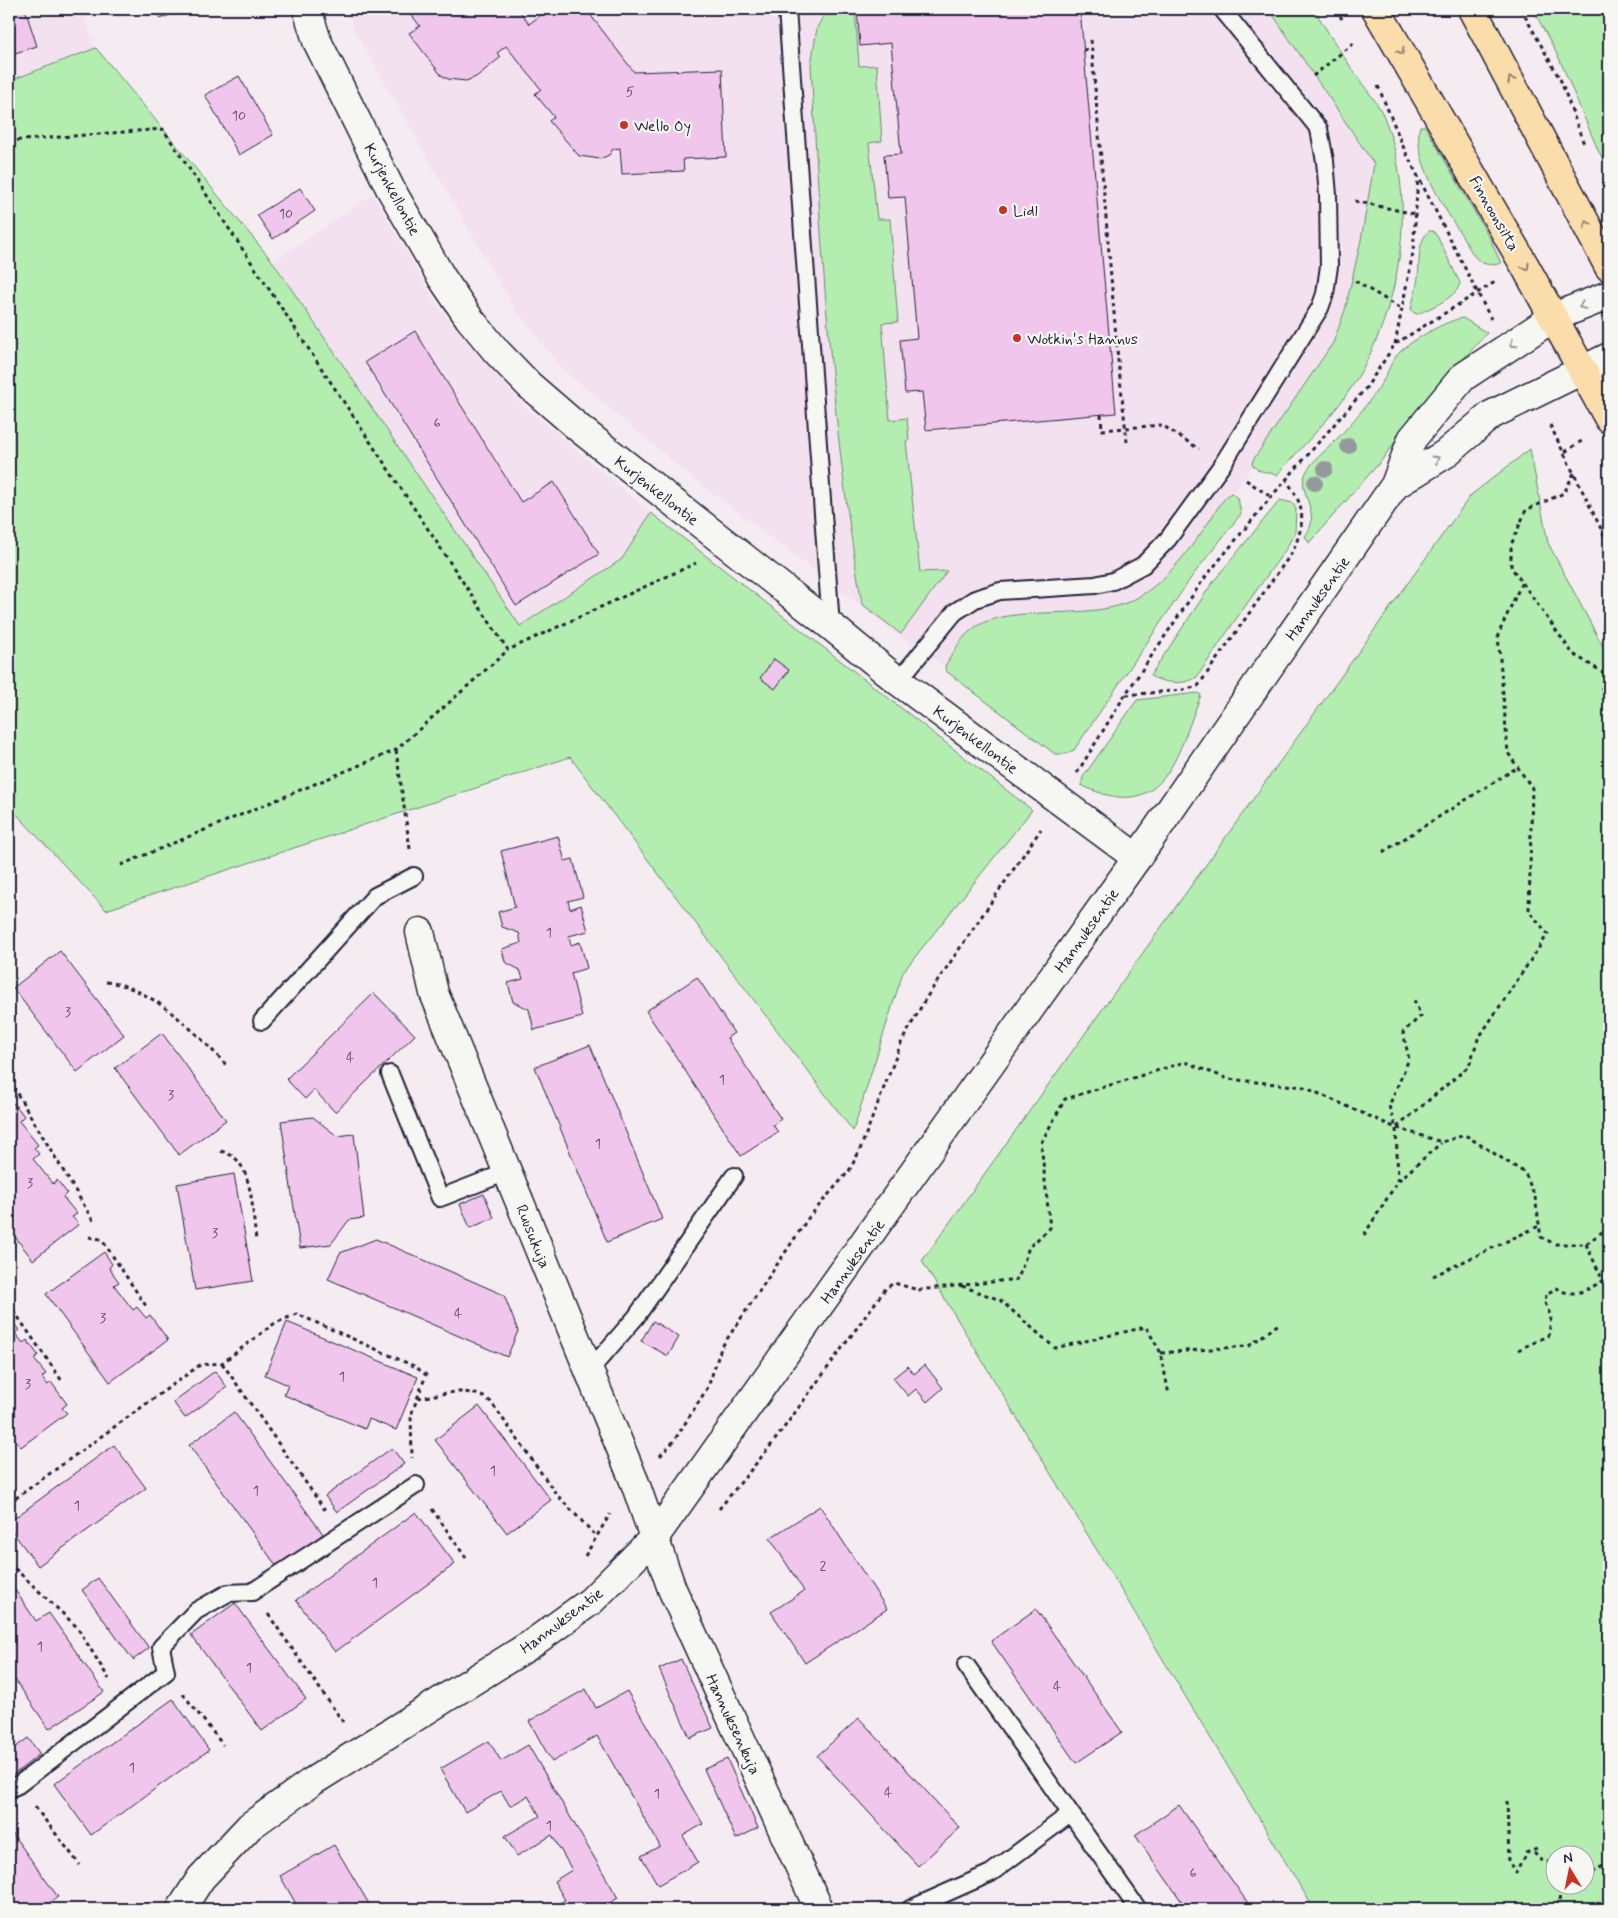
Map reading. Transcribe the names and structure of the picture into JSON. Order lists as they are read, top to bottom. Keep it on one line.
{"streets":{"main road":["Finnoonsilta"],"street":["Kurjenkellontie","Hannuksentie","Ruusukuja","Hannuksenkuja"]},"crossings":[["Kurjenkellontie","Hannuksentie"],["Finnoonsilta","Hannuksentie"],["Hannuksentie","Ruusukuja"],["Hannuksentie","Hannuksenkuja"],["Ruusukuja","Hannuksenkuja"]],"places":["Wello Oy","Lidl","Wotkin's Hannus"],"house_numbers":["5","10","10","6","1","3","4","1","3","1","3","3","4","3","1","3","1","1","1","2","1","1","1","4","1","4","1","1","6"],"north":"top"}
